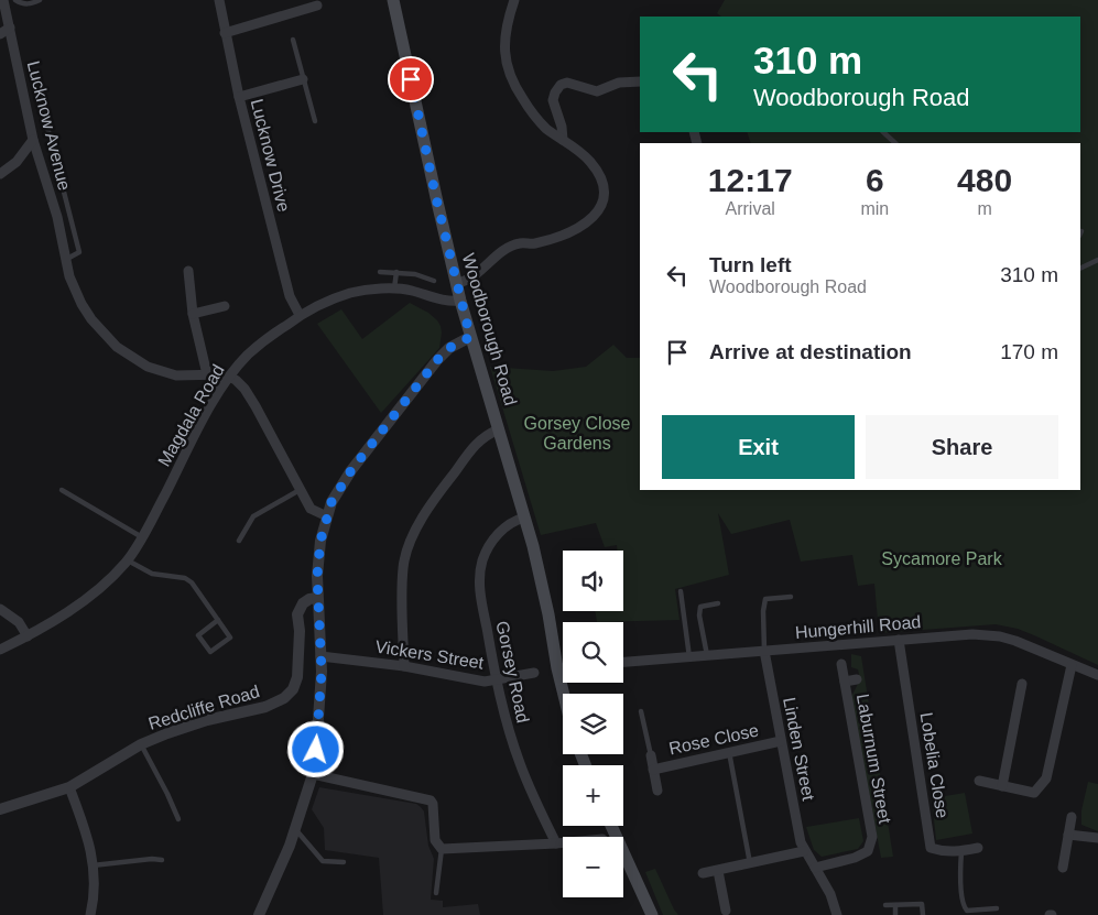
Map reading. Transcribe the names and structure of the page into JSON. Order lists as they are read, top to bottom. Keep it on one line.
{"streets":{"main road":["Woodborough Road"],"street":["Lucknow Avenue","Lucknow Drive","Magdala Road","Hungerhill Road","Vickers Street","Gorsey Road","Redcliffe Road","Rose Close","Linden Street","Laburnum Street","Lobelia Close"]},"crossings":[["Lucknow Avenue","Magdala Road"],["Lucknow Drive","Magdala Road"],["Woodborough Road","Magdala Road"],["Woodborough Road","Gorsey Road"],["Hungerhill Road","Linden Street"],["Hungerhill Road","Lobelia Close"],["Vickers Street","Gorsey Road"],["Rose Close","Linden Street"],["Linden Street","Laburnum Street"]],"parks":["Gorsey Close Gardens","Sycamore Park"],"page":{"turn":["310 m","Woodborough Road"],"eta":["12:17","Arrival","6","min","480","m"],"list":[{"name":"Turn left","note":"Woodborough Road","value":"310 m"},{"name":"Arrive at destination","value":"170 m"}],"buttons":["Exit","Share"],"map_buttons":["+","−"]}}
